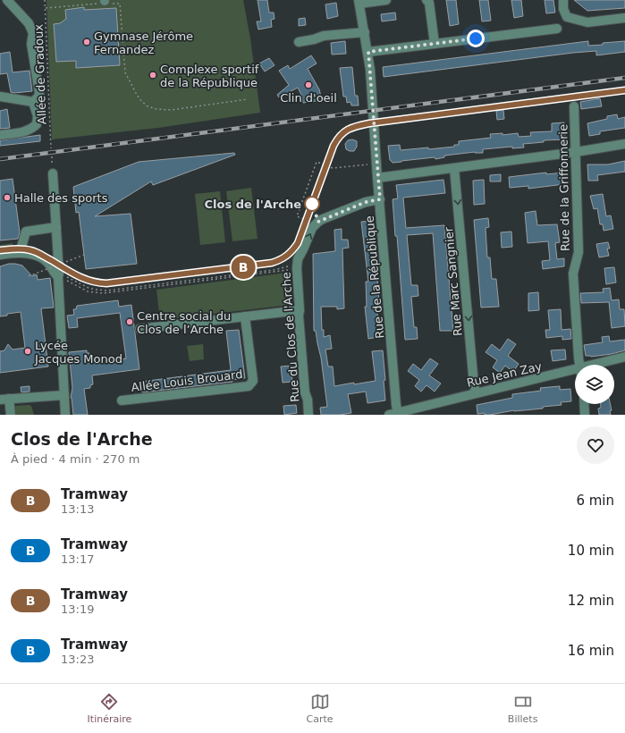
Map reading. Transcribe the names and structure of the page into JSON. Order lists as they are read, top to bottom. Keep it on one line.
{"streets":{"street":["Rue de la Griffonnerie","Rue de la République","Rue Marc Sangnier","Rue du Clos de l'Arche","Rue Jean Zay","Allée Louis Brouard"],"path":["Allée de Gradoux"]},"crossings":[["Rue de la République","Rue du Clos de l'Arche"],["Rue de la République","Rue Jean Zay"],["Rue Marc Sangnier","Rue Jean Zay"]],"one_way":["Rue Marc Sangnier","Rue du Clos de l'Arche"],"places":["Gymnase Jérôme Fernandez","Complexe sportif de la République","Clin d'oeil","Halle des sports","Clos de l'Arche","Centre social du Clos de l’Arche","Lycée Jacques Monod"],"lines":["tram line B"],"page":{"on_map":"B","heading":["Clos de l'Arche","À pied · 4 min · 270 m"],"list":[{"mark":"B","name":"Tramway","note":"13:13","value":"6 min"},{"mark":"B","name":"Tramway","note":"13:17","value":"10 min"},{"mark":"B","name":"Tramway","note":"13:19","value":"12 min"},{"mark":"B","name":"Tramway","note":"13:23","value":"16 min"}],"tabs":["Itinéraire","Carte","Billets"]}}
